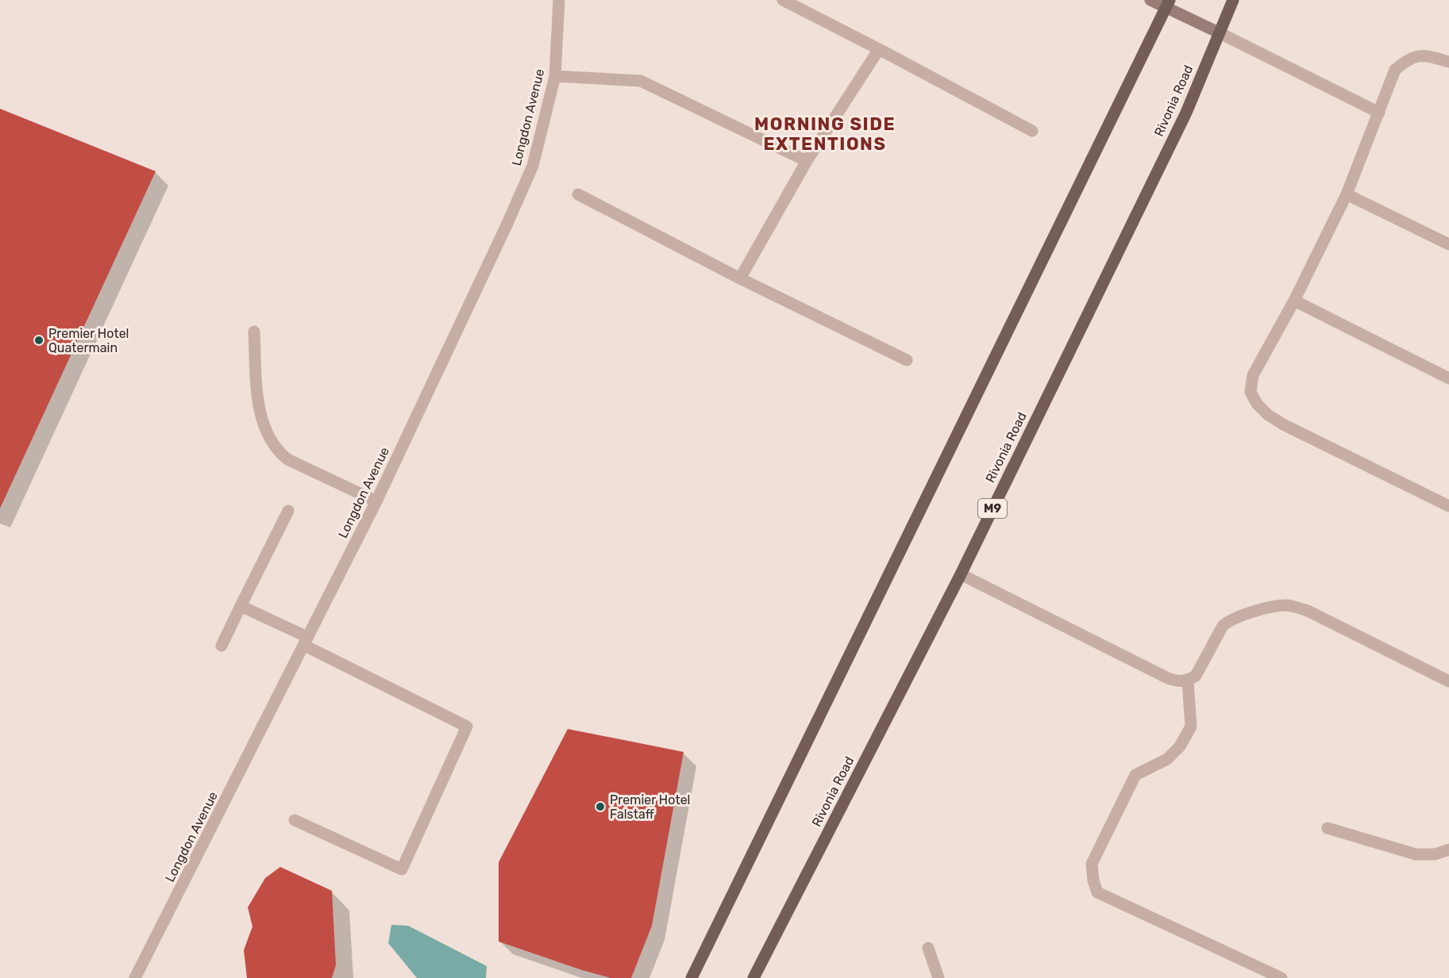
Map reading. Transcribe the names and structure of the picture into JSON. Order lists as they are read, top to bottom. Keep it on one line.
{"streets":{"main road":["Rivonia Road","M9"],"street":["Longdon Avenue"]},"districts":["MORNING SIDE EXTENTIONS"],"places":["Premier Hotel Quatermain","Premier Hotel Falstaff"]}
